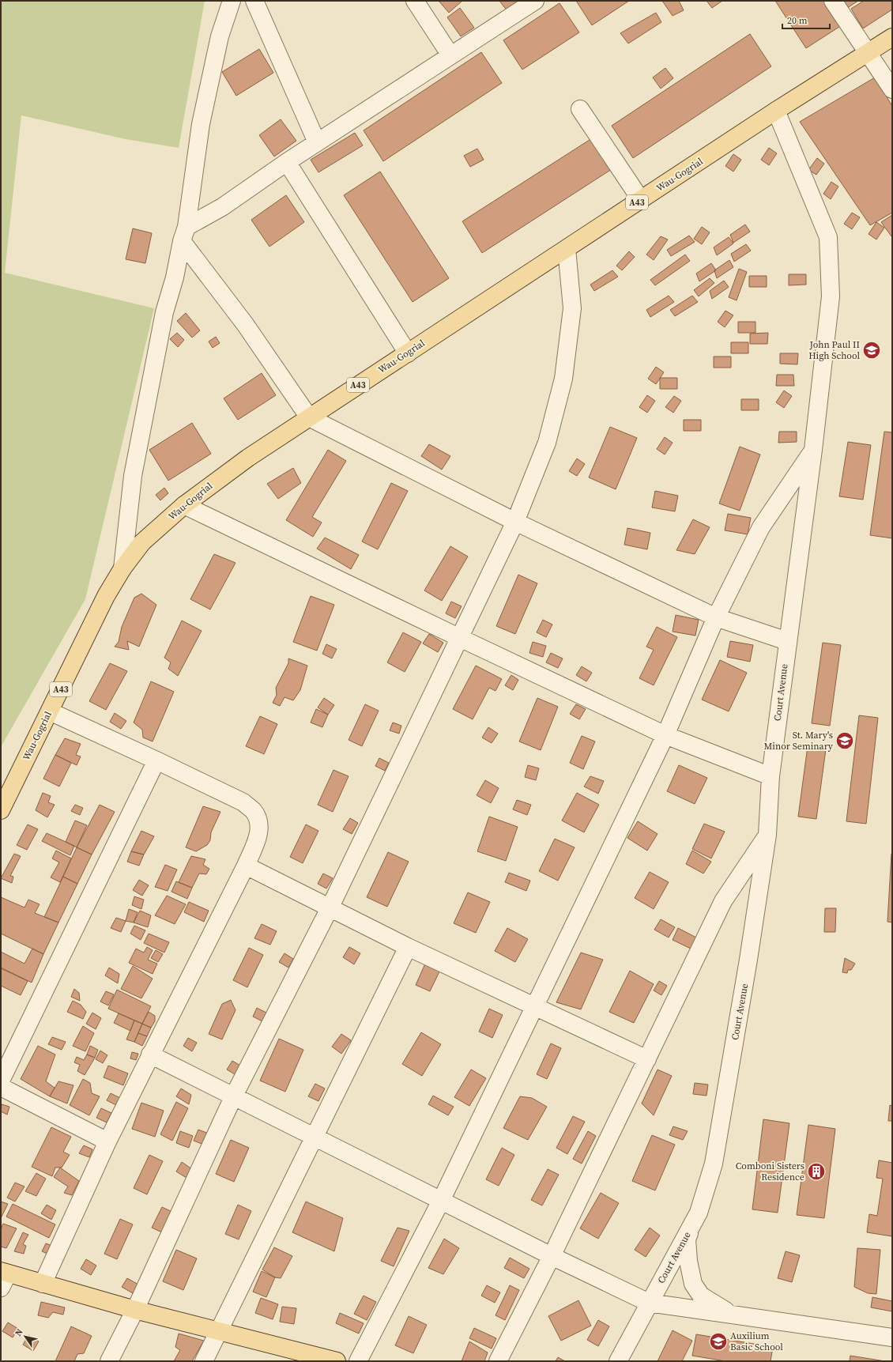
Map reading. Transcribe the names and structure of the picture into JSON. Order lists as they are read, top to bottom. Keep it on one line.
{"streets":{"main road":["Wau-Gogrial","A43"],"street":["Court Avenue"]},"crossings":[["Wau-Gogrial","Court Avenue"]],"places":{"school or university":["John Paul II High School","St. Mary's Minor Seminary","Auxilium Basic School"],"building":["Comboni Sisters Residence"]},"scale_bar":"20 m","north":"top left"}
